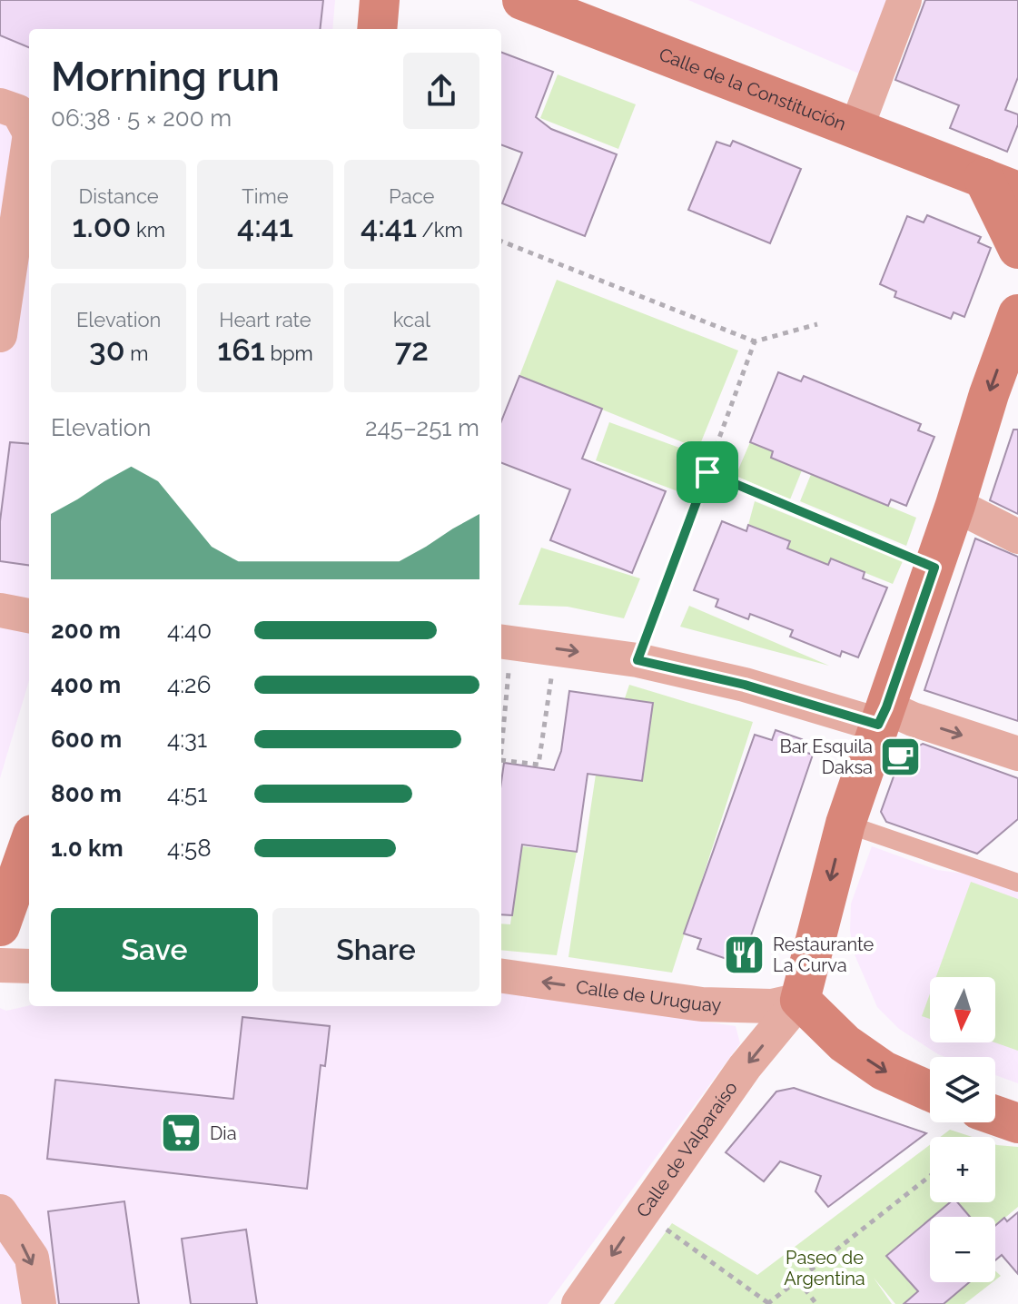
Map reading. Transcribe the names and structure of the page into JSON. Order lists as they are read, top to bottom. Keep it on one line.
{"streets":{"main road":["Calle de la Constitución"],"street":["Calle de Uruguay","Calle de Valparaíso"]},"crossings":[["Calle de Uruguay","Calle de Valparaíso"]],"one_way":["Calle de Uruguay","Calle de Valparaíso"],"parks":["Paseo de Argentina"],"places":{"cafe":["Bar Esquila Daksa"],"restaurant":["Restaurante La Curva"],"supermarket":["Dia"]},"north":"bottom","page":{"heading":["Morning run","06:38 · 5 × 200 m"],"stats":[["Distance","1.00 km"],["Time","4:41"],["Pace","4:41 /km"],["Elevation","30 m"],["Heart rate","161 bpm"],["kcal","72"]],"chart":["Elevation","245–251 m"],"list":[{"name":"200 m","note":"4:40"},{"name":"400 m","note":"4:26"},{"name":"600 m","note":"4:31"},{"name":"800 m","note":"4:51"},{"name":"1.0 km","note":"4:58"}],"buttons":["Save","Share"],"map_buttons":["+","−"]}}
